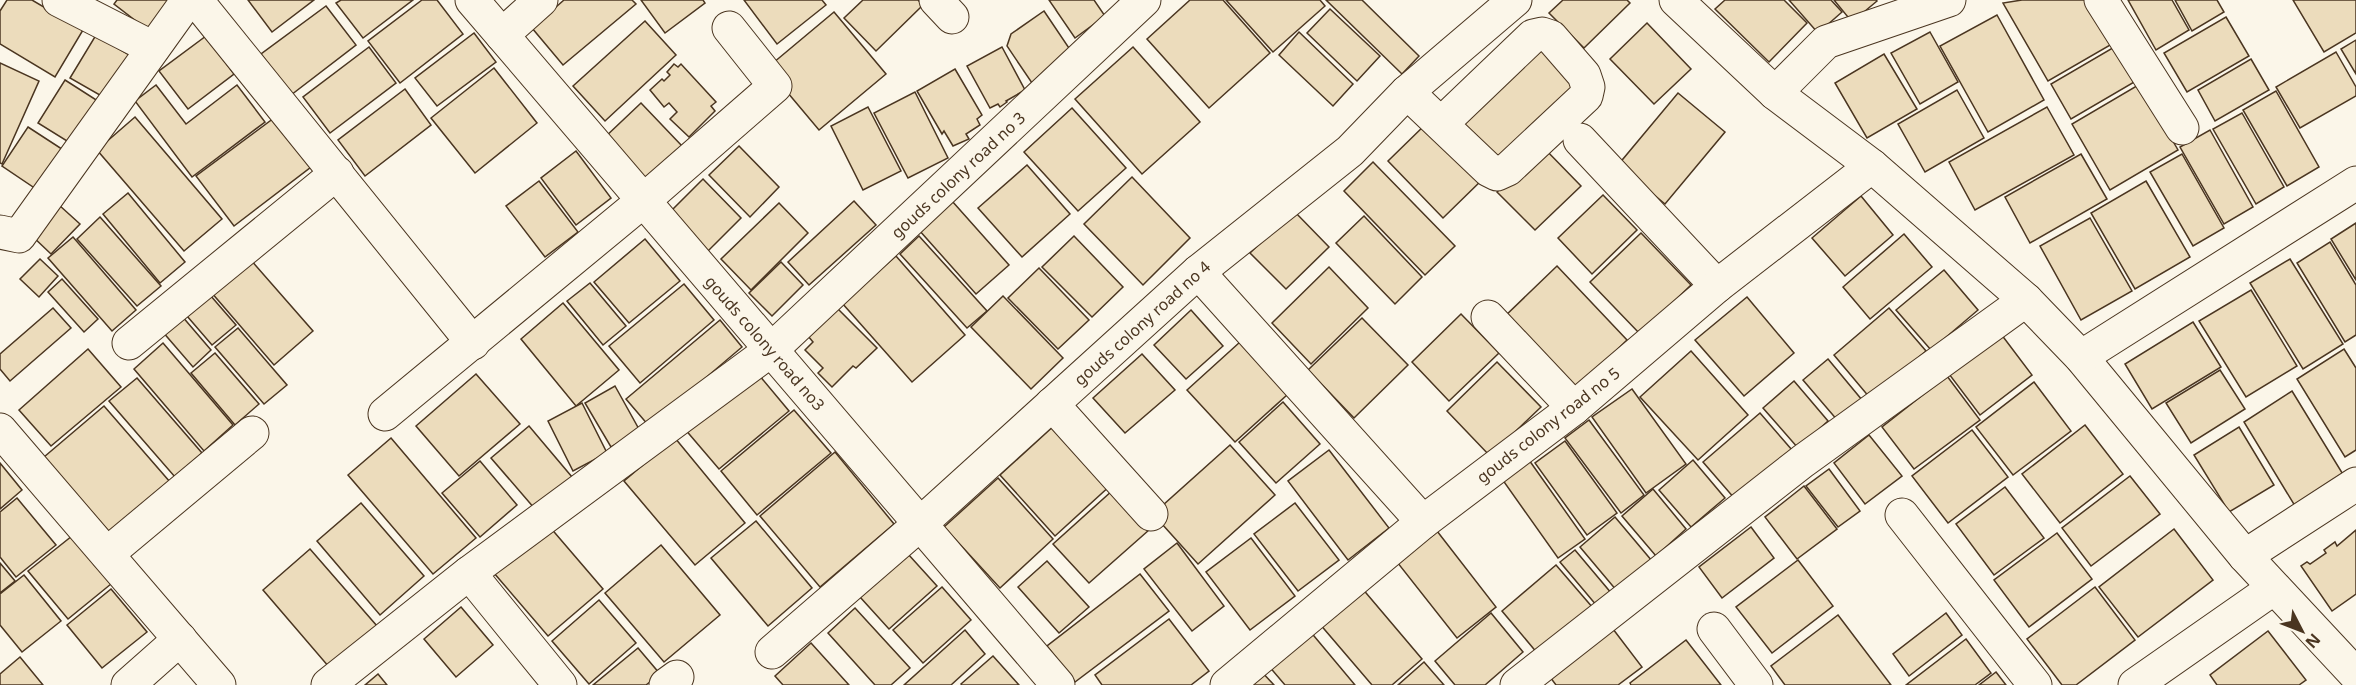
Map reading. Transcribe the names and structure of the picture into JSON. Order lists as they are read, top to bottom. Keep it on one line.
{"streets":{"street":["gouds colony road no 3","gouds colony road no 4","gouds colony road no3","gouds colony road no 5"]},"crossings":[["gouds colony road no 3","gouds colony road no3"],["gouds colony road no 4","gouds colony road no3"]],"north":"bottom right"}
